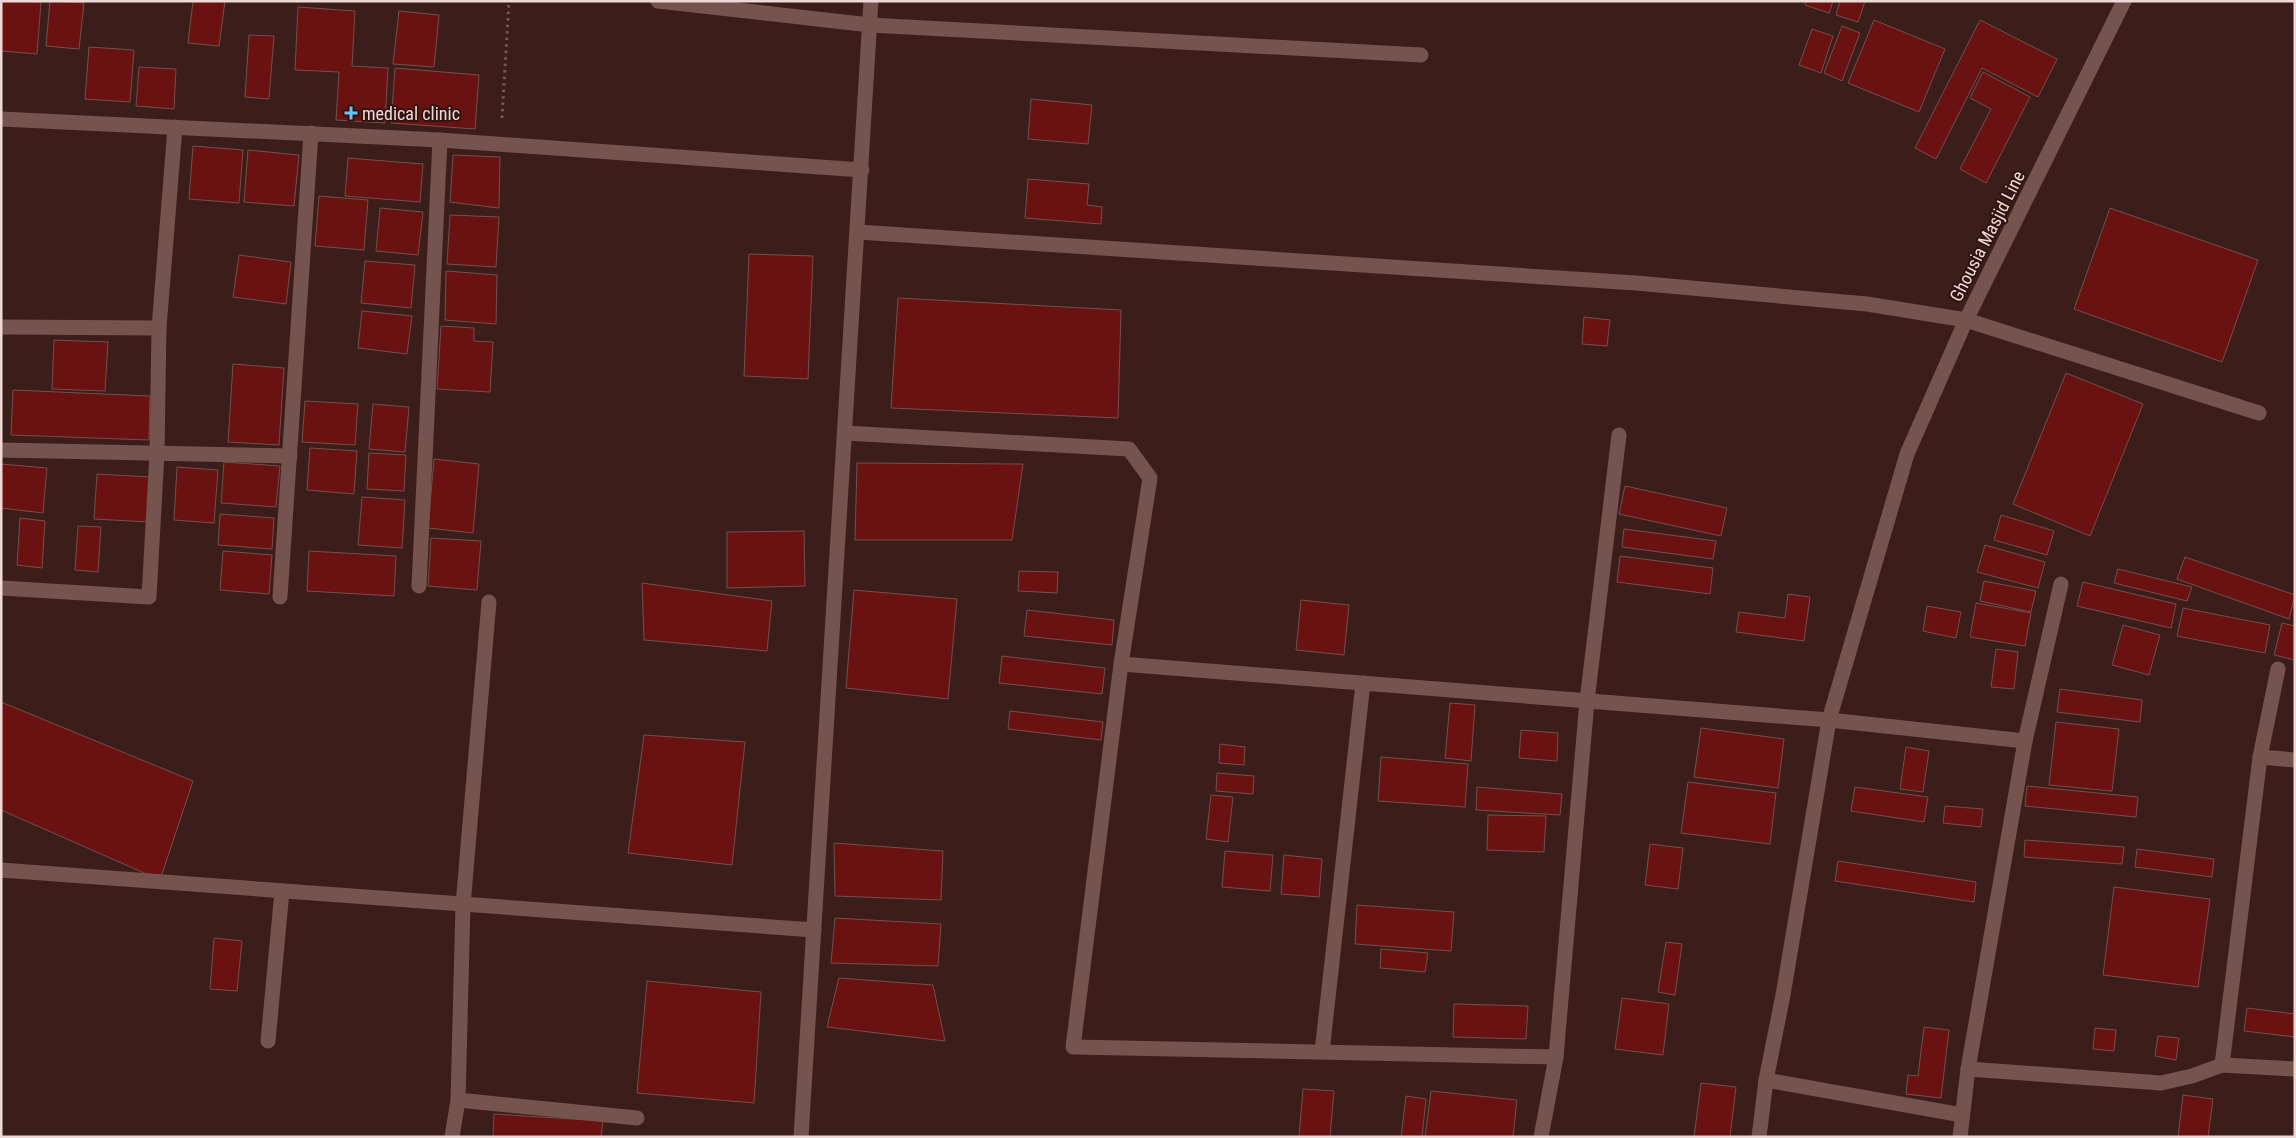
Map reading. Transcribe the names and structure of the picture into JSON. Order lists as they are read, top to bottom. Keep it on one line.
{"streets":{"street":["Ghousia Masjid Line"]},"places":{"health":["medical clinic"]}}
